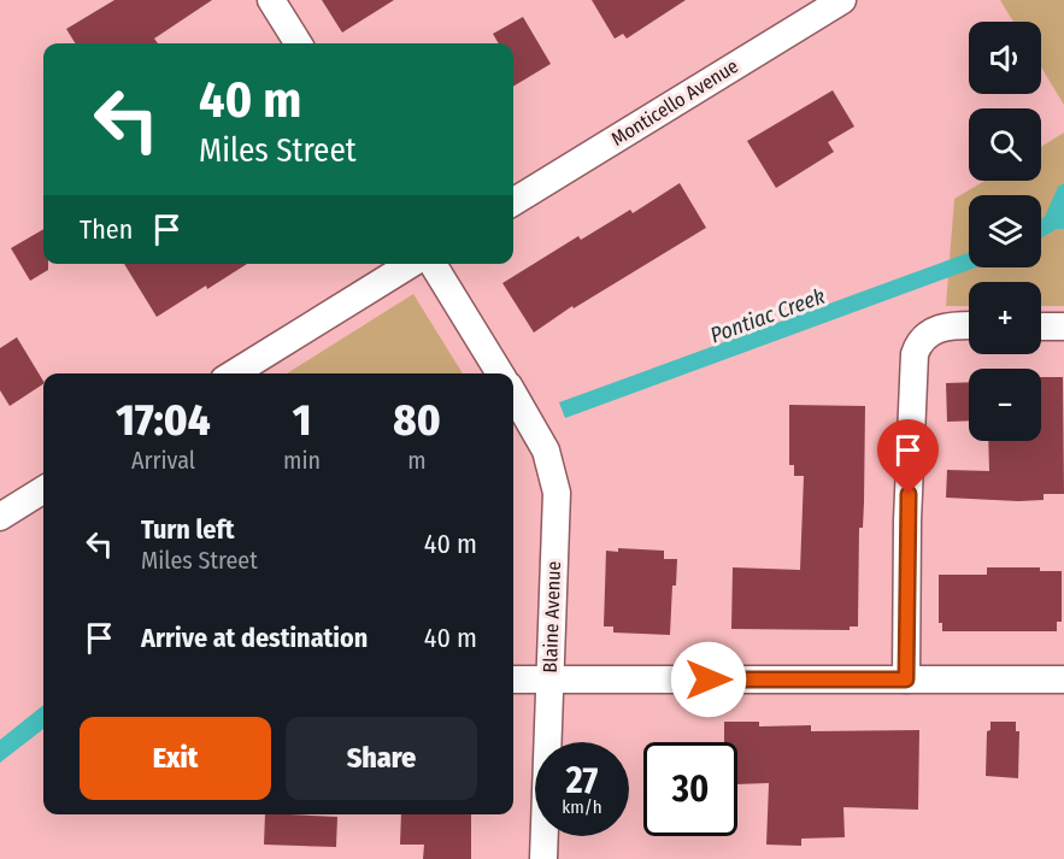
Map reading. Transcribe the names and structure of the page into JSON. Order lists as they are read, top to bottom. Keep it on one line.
{"streets":{"street":["Monticello Avenue","Blaine Avenue"]},"water":["Pontiac Creek"],"page":{"map_buttons":["+","−"],"turn":["40 m","Miles Street"],"then":"Then","eta":["17:04","Arrival","1","min","80","m"],"list":[{"name":"Turn left","note":"Miles Street","value":"40 m"},{"name":"Arrive at destination","value":"40 m"}],"buttons":["Exit","Share"],"speed":"27 km/h","limit":"30"}}
